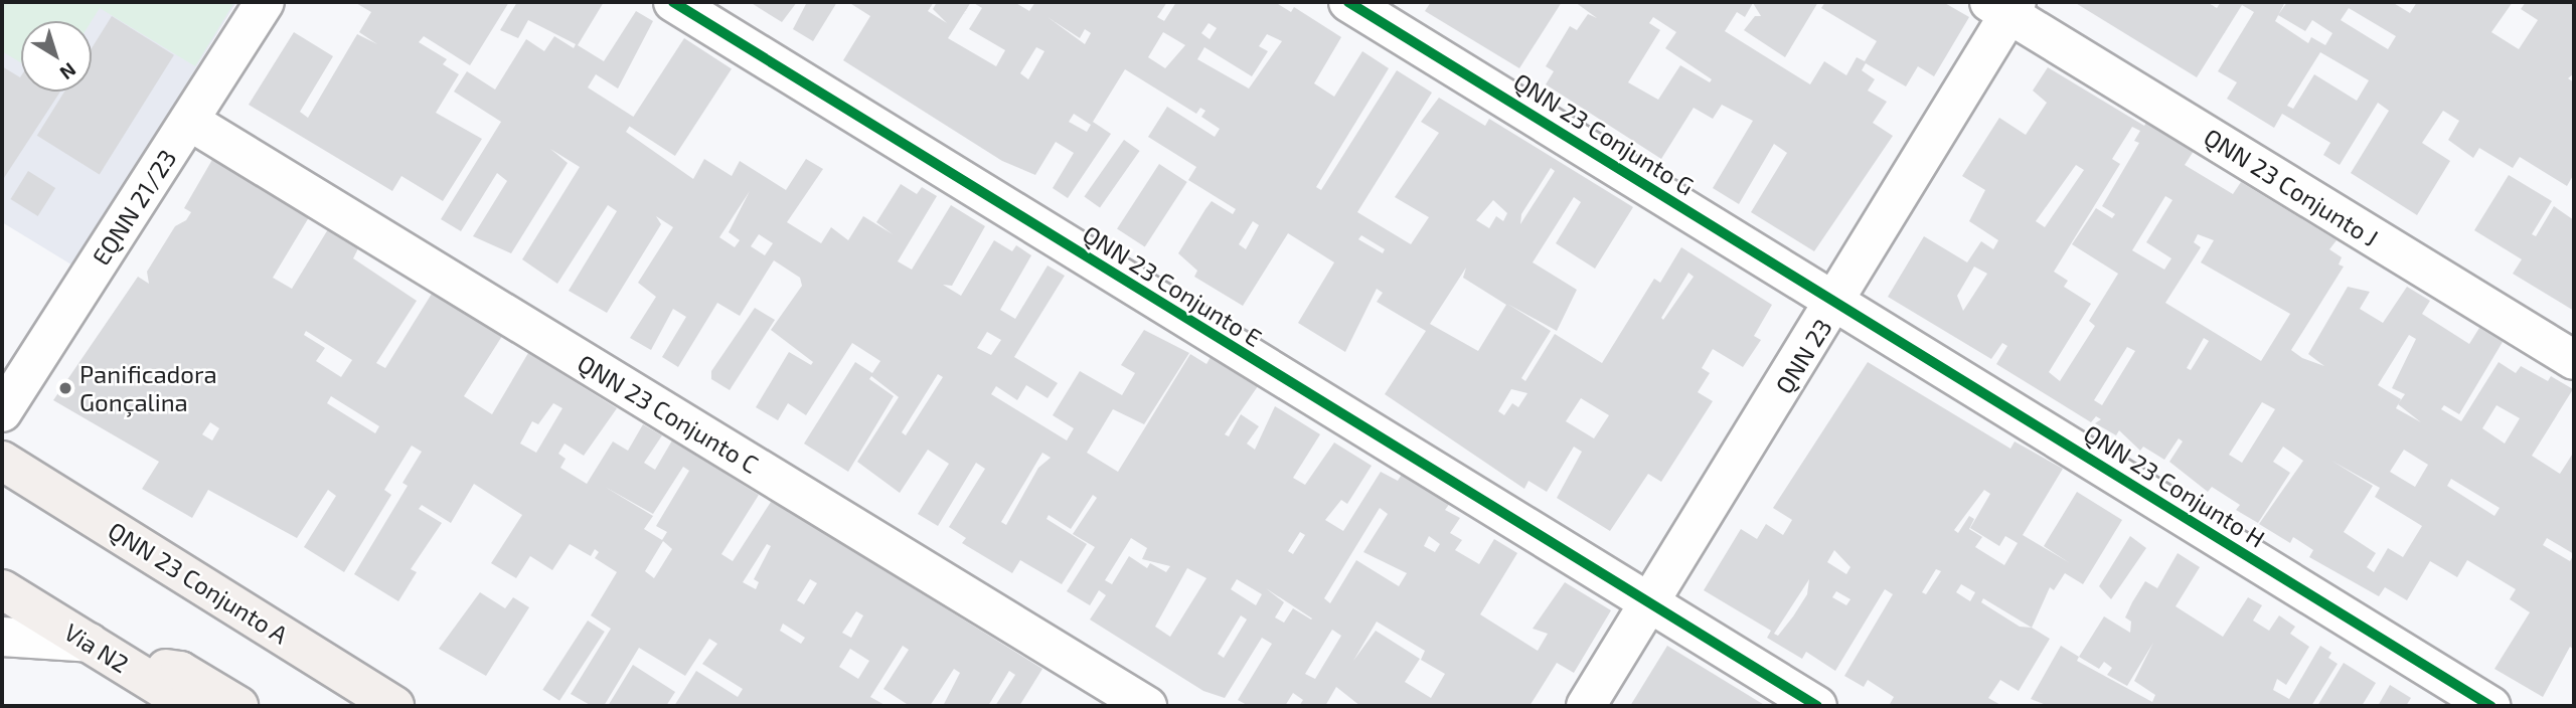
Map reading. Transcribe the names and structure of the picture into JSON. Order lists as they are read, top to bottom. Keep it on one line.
{"streets":{"main road":["QNN 23 Conjunto A","Via N2"],"street":["QNN 23 Conjunto G","QNN 23 Conjunto J","EQNN 21/23","QNN 23 Conjunto E","QNN 23","QNN 23 Conjunto C","QNN 23 Conjunto H"]},"crossings":[["QNN 23 Conjunto G","QNN 23"],["QNN 23 Conjunto G","QNN 23 Conjunto H"],["QNN 23 Conjunto J","QNN 23"],["EQNN 21/23","QNN 23 Conjunto C"],["QNN 23 Conjunto E","QNN 23"],["QNN 23","QNN 23 Conjunto H"]],"places":["Panificadora Gonçalina"],"north":"bottom right"}
